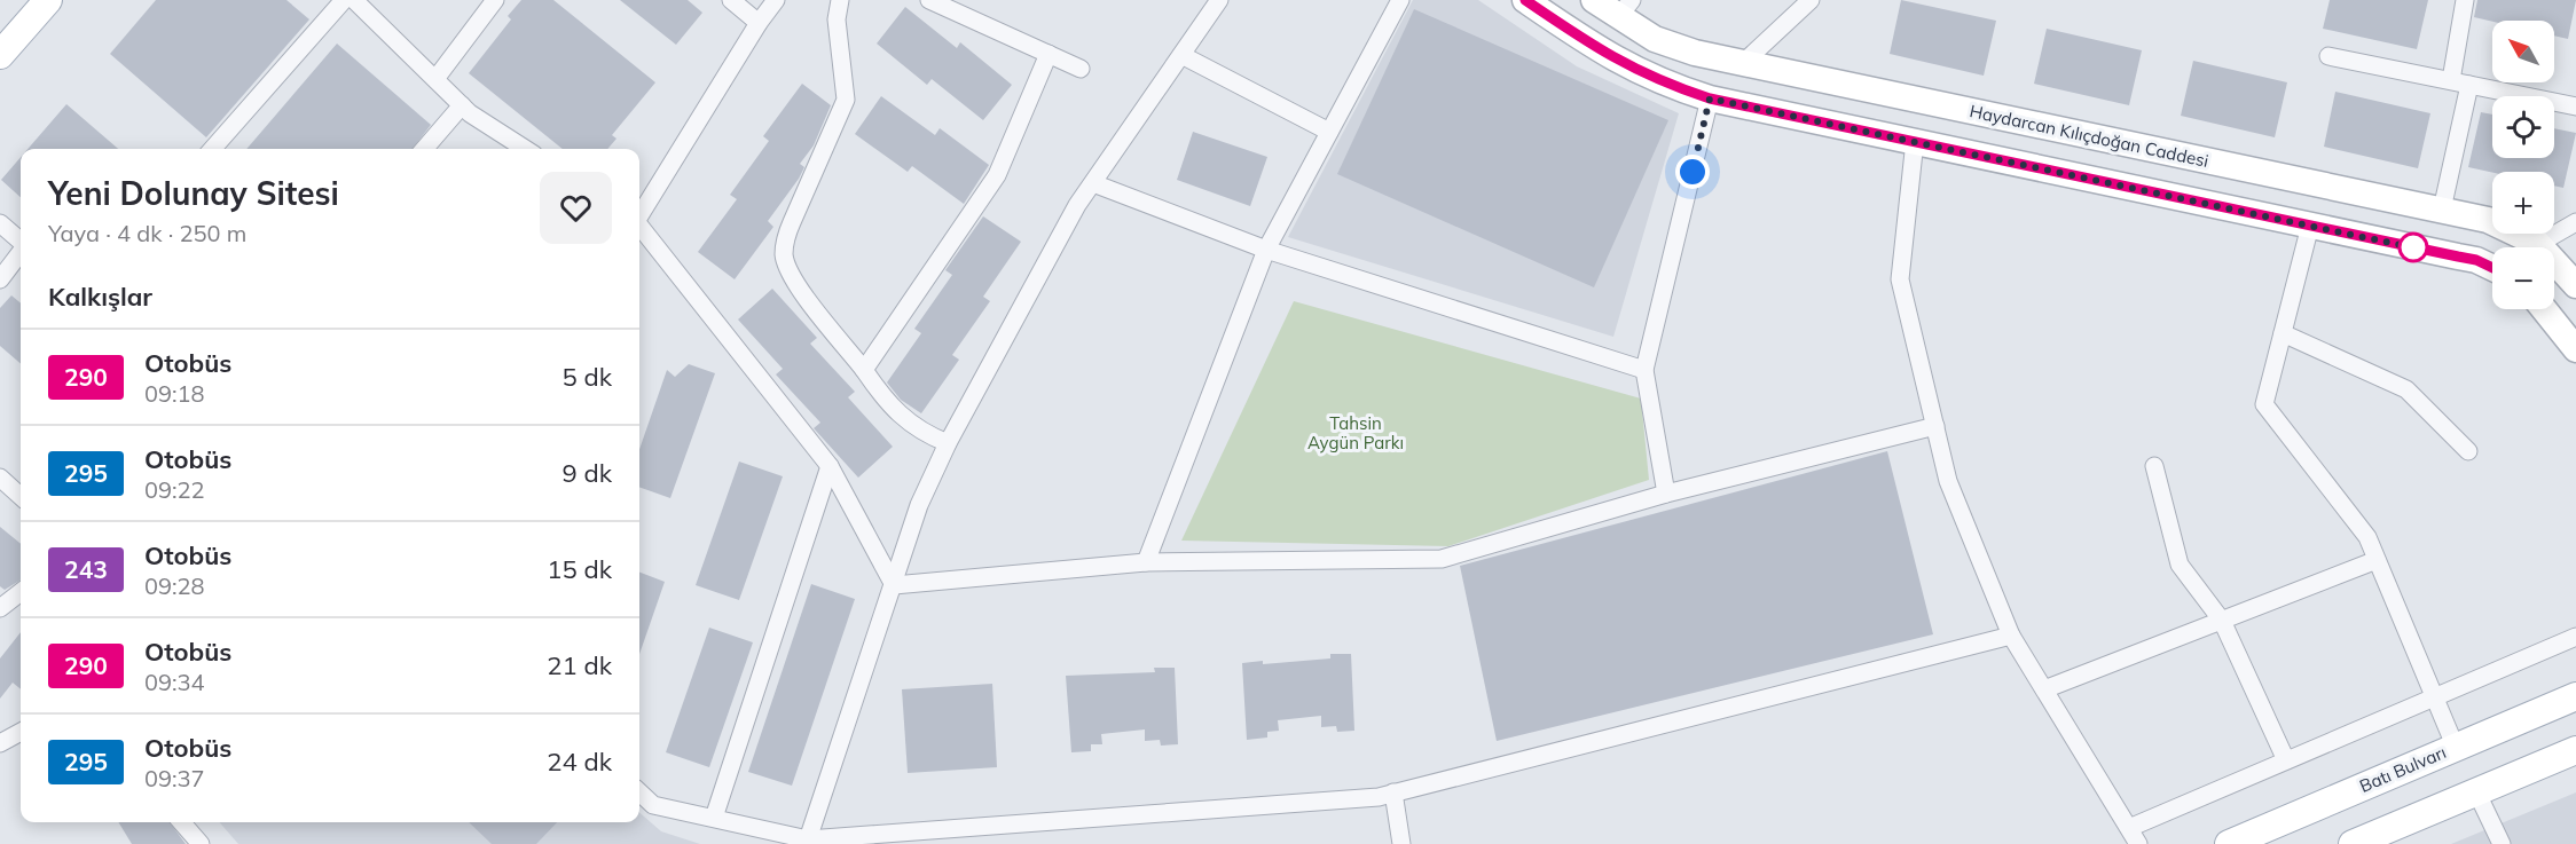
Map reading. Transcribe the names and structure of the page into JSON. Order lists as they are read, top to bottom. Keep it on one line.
{"streets":{"main road":["Haydarcan Kılıçdoğan Caddesi","Batı Bulvarı"]},"parks":["Tahsin Aygün Parkı"],"lines":["bus line 290"],"north":"top left","page":{"map_buttons":["+","−"],"heading":[["Yeni Dolunay Sitesi","Yaya · 4 dk · 250 m"],"Kalkışlar"],"list":[{"mark":"290","name":"Otobüs","note":"09:18","value":"5 dk"},{"mark":"295","name":"Otobüs","note":"09:22","value":"9 dk"},{"mark":"243","name":"Otobüs","note":"09:28","value":"15 dk"},{"mark":"290","name":"Otobüs","note":"09:34","value":"21 dk"},{"mark":"295","name":"Otobüs","note":"09:37","value":"24 dk"}]}}
